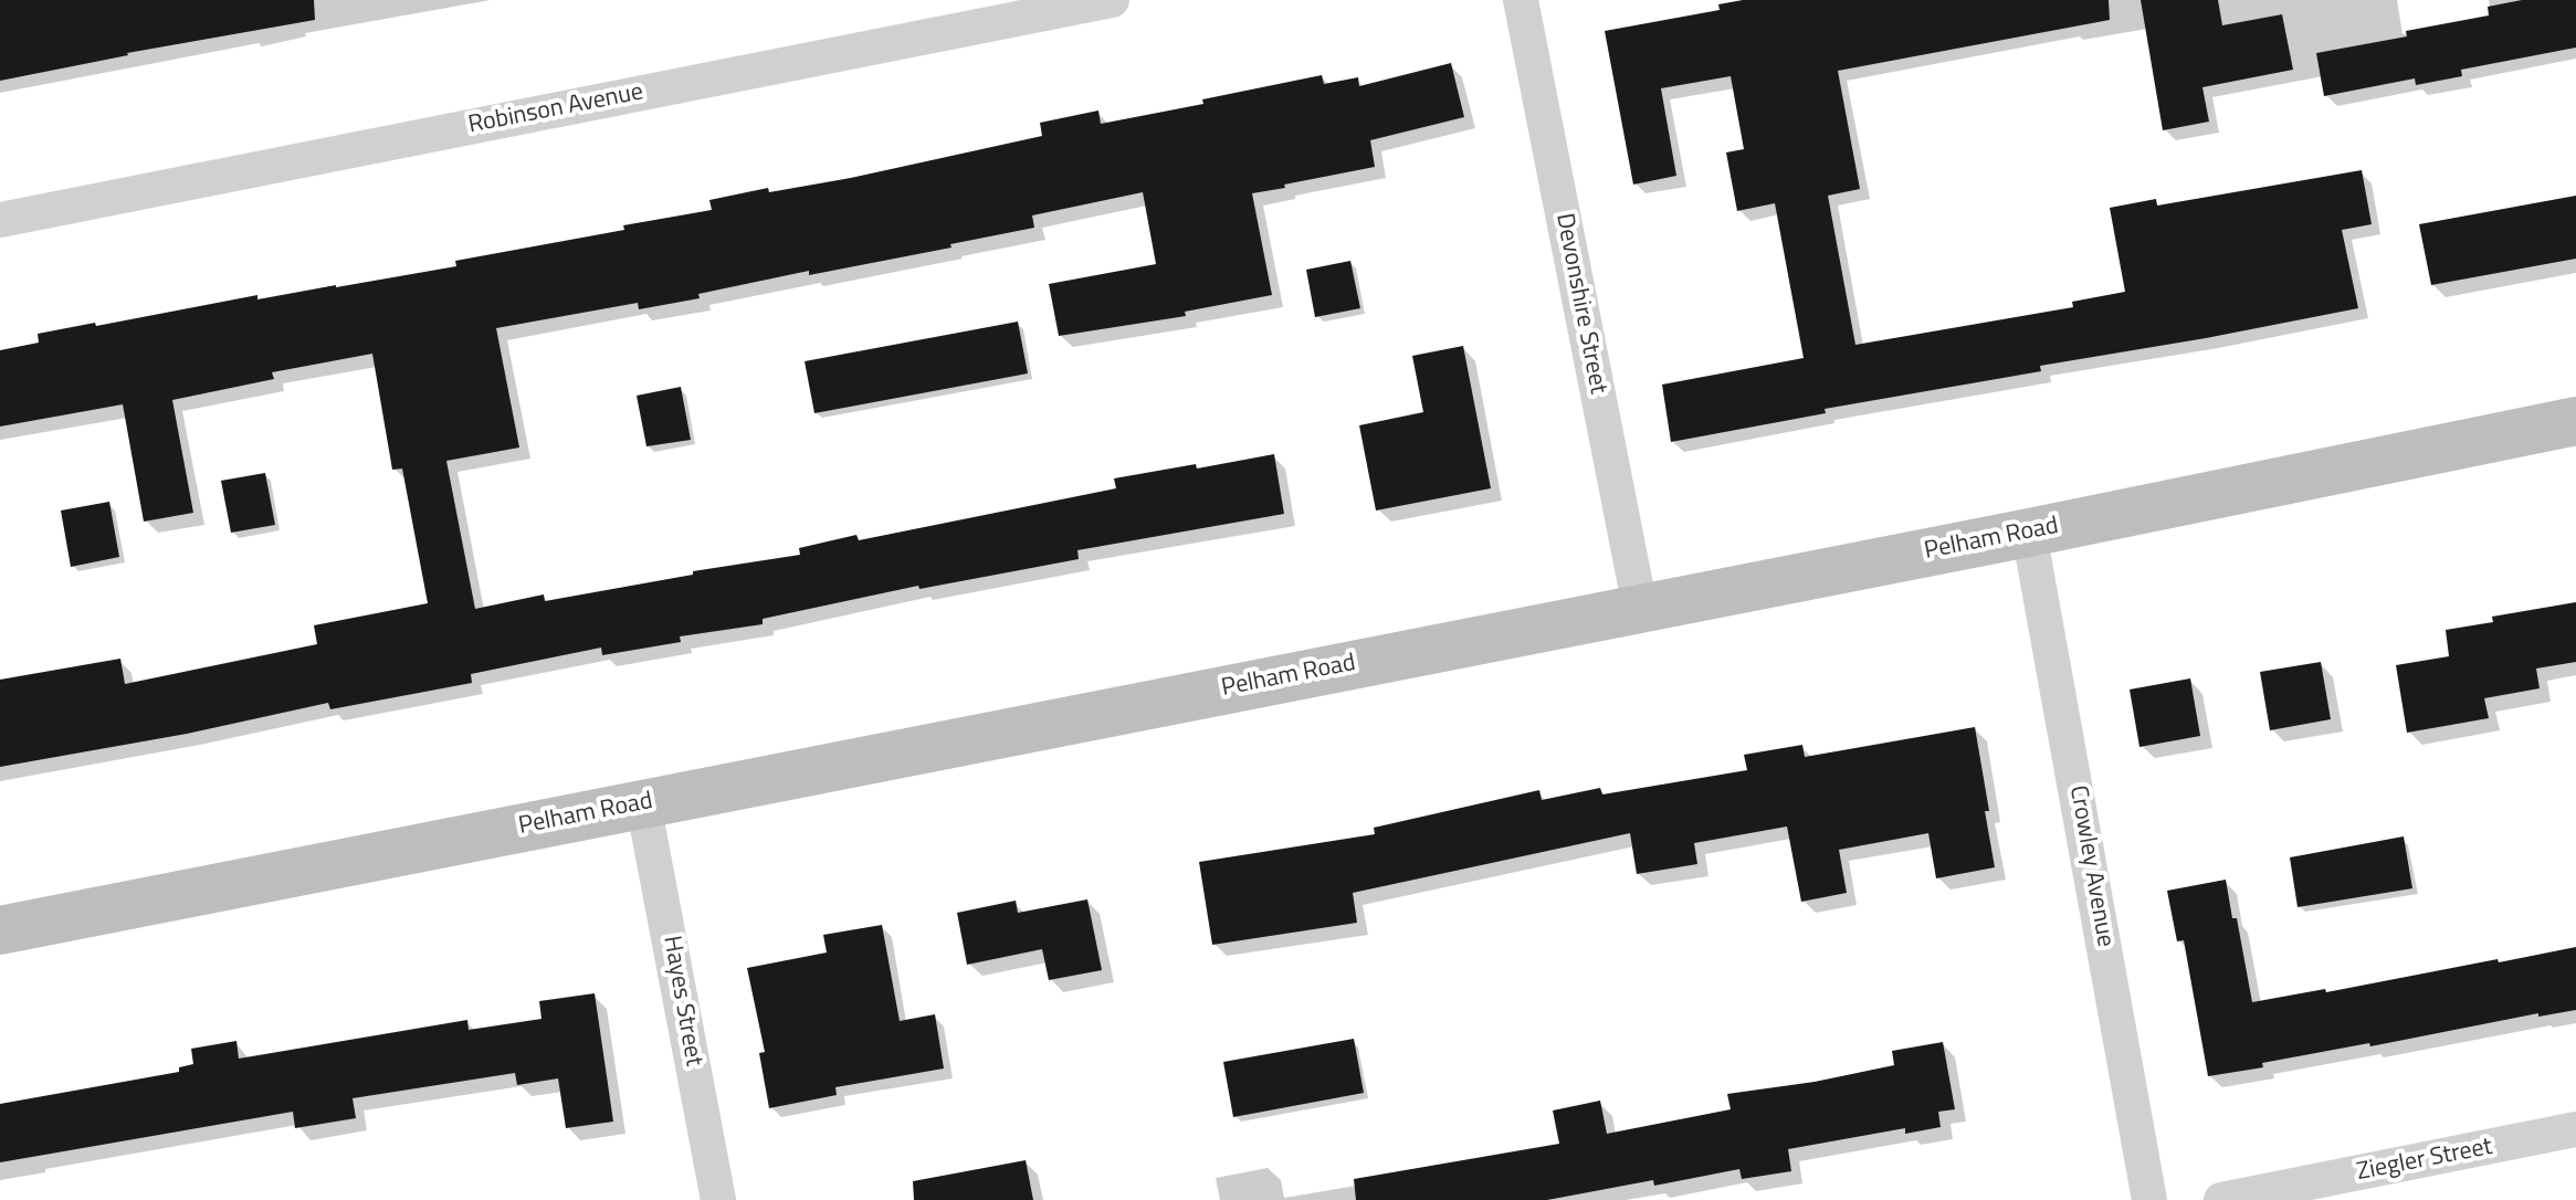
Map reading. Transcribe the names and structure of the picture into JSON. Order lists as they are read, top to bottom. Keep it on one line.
{"streets":{"main road":["Pelham Road"],"street":["Robinson Avenue","Devonshire Street","Crowley Avenue","Hayes Street","Ziegler Street"]},"crossings":[["Devonshire Street","Pelham Road"],["Pelham Road","Crowley Avenue"],["Pelham Road","Hayes Street"]]}
